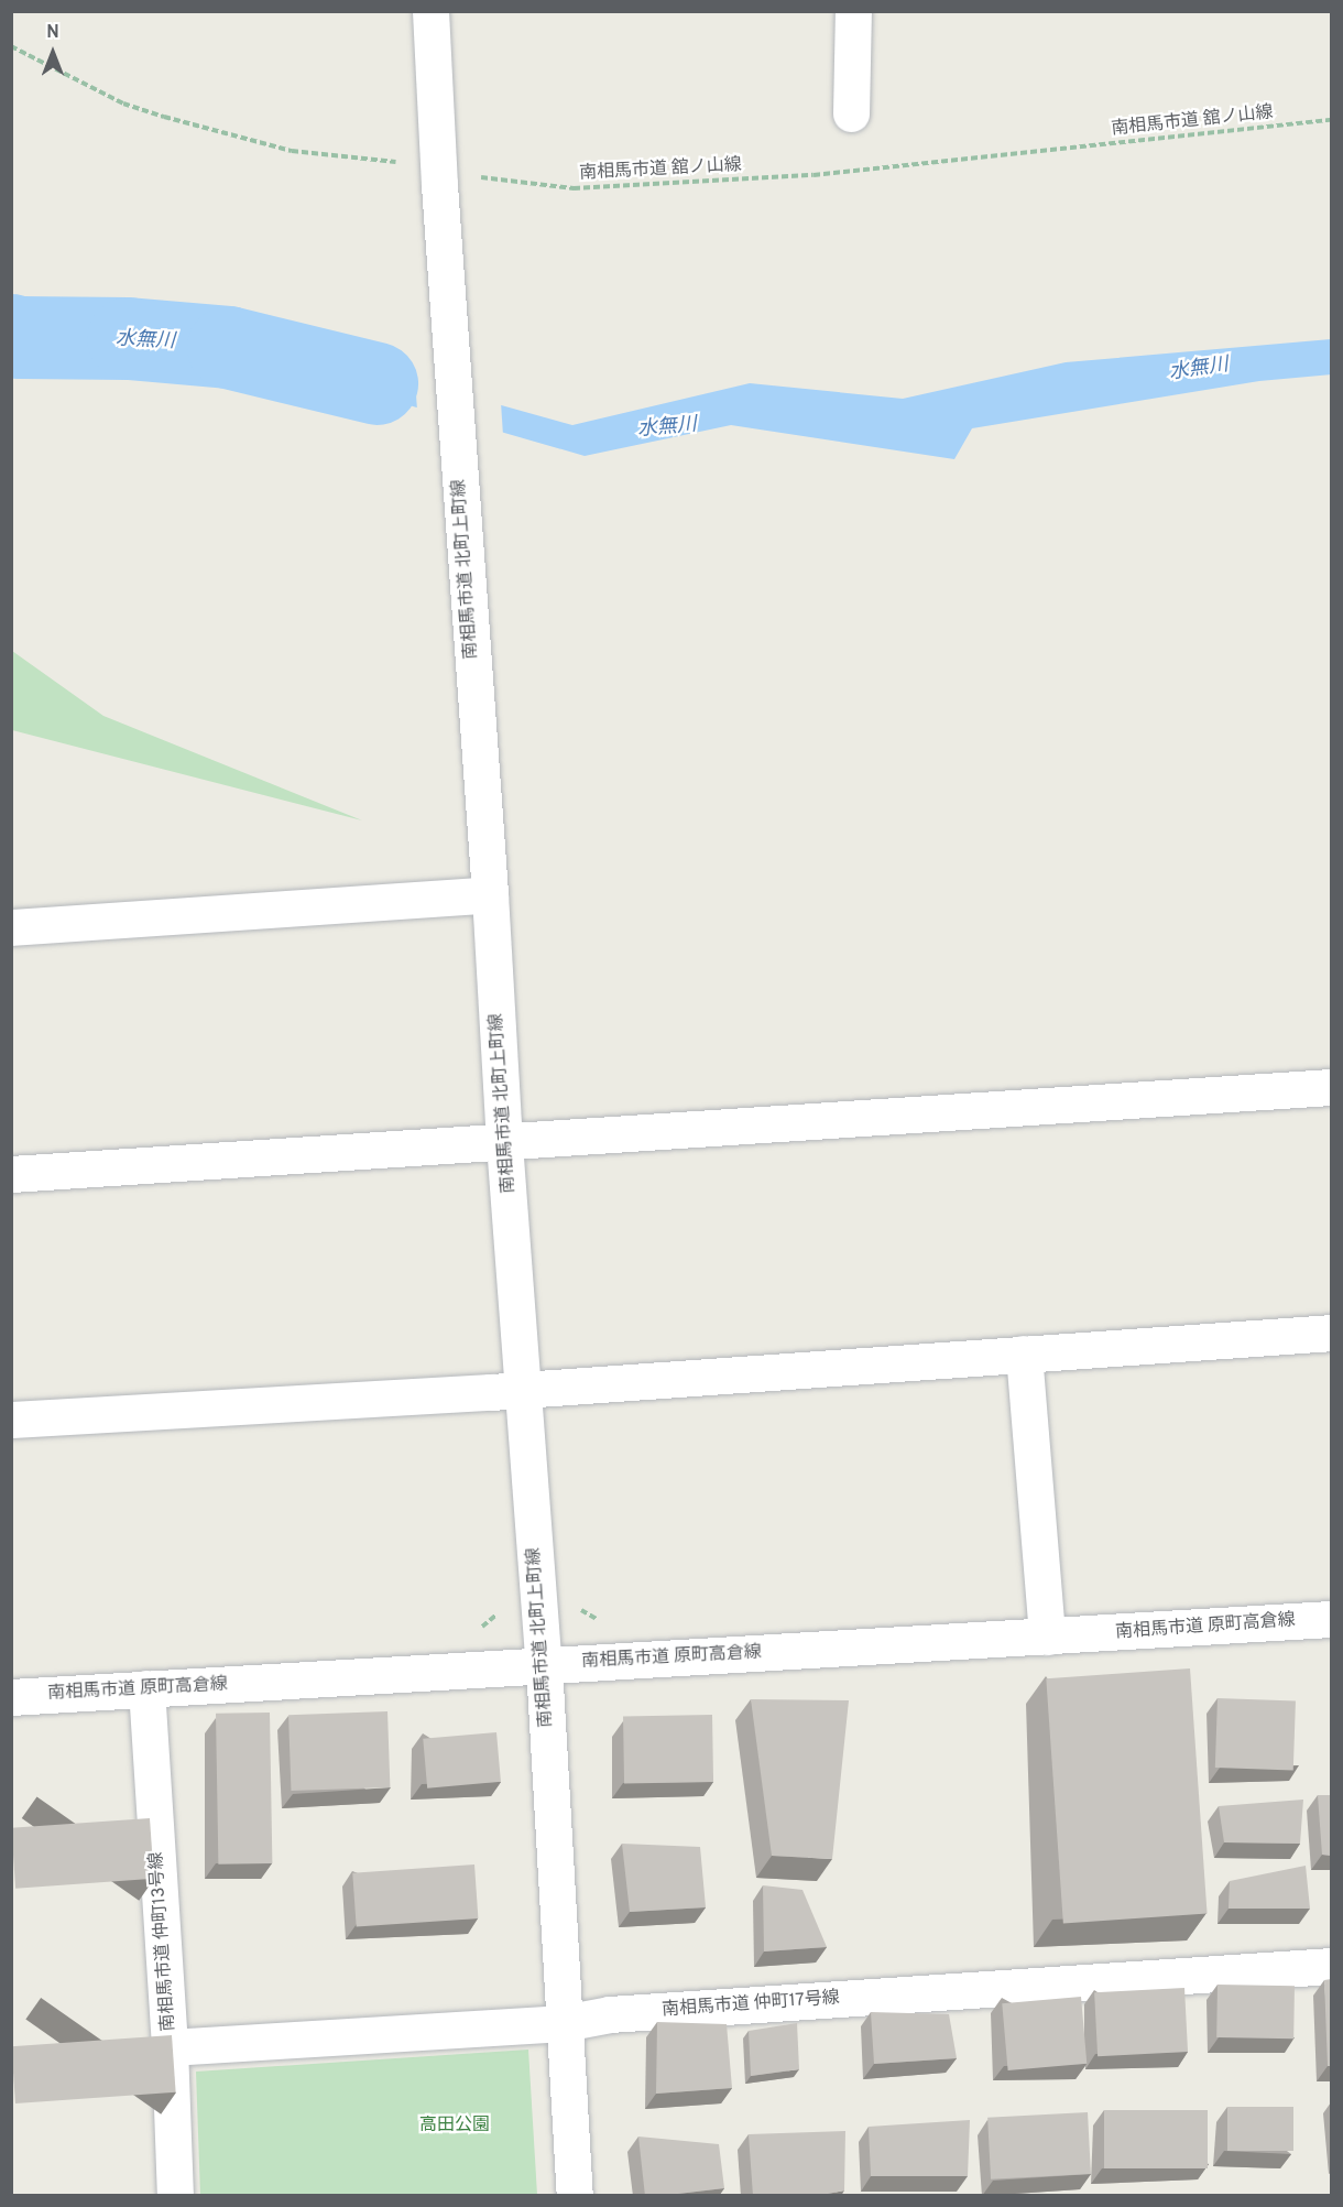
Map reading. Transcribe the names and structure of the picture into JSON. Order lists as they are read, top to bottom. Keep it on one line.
{"streets":{"street":["南相馬市道 北町上町線","南相馬市道 原町高倉線","南相馬市道 仲町13号線","南相馬市道 仲町17号線"],"path":["南相馬市道 舘ノ山線"]},"crossings":[["南相馬市道 舘ノ山線","南相馬市道 北町上町線"],["南相馬市道 北町上町線","南相馬市道 原町高倉線"],["南相馬市道 北町上町線","南相馬市道 仲町17号線"],["南相馬市道 原町高倉線","南相馬市道 仲町13号線"],["南相馬市道 仲町13号線","南相馬市道 仲町17号線"]],"water":["水無川"],"parks":["高田公園"],"north":"top"}
